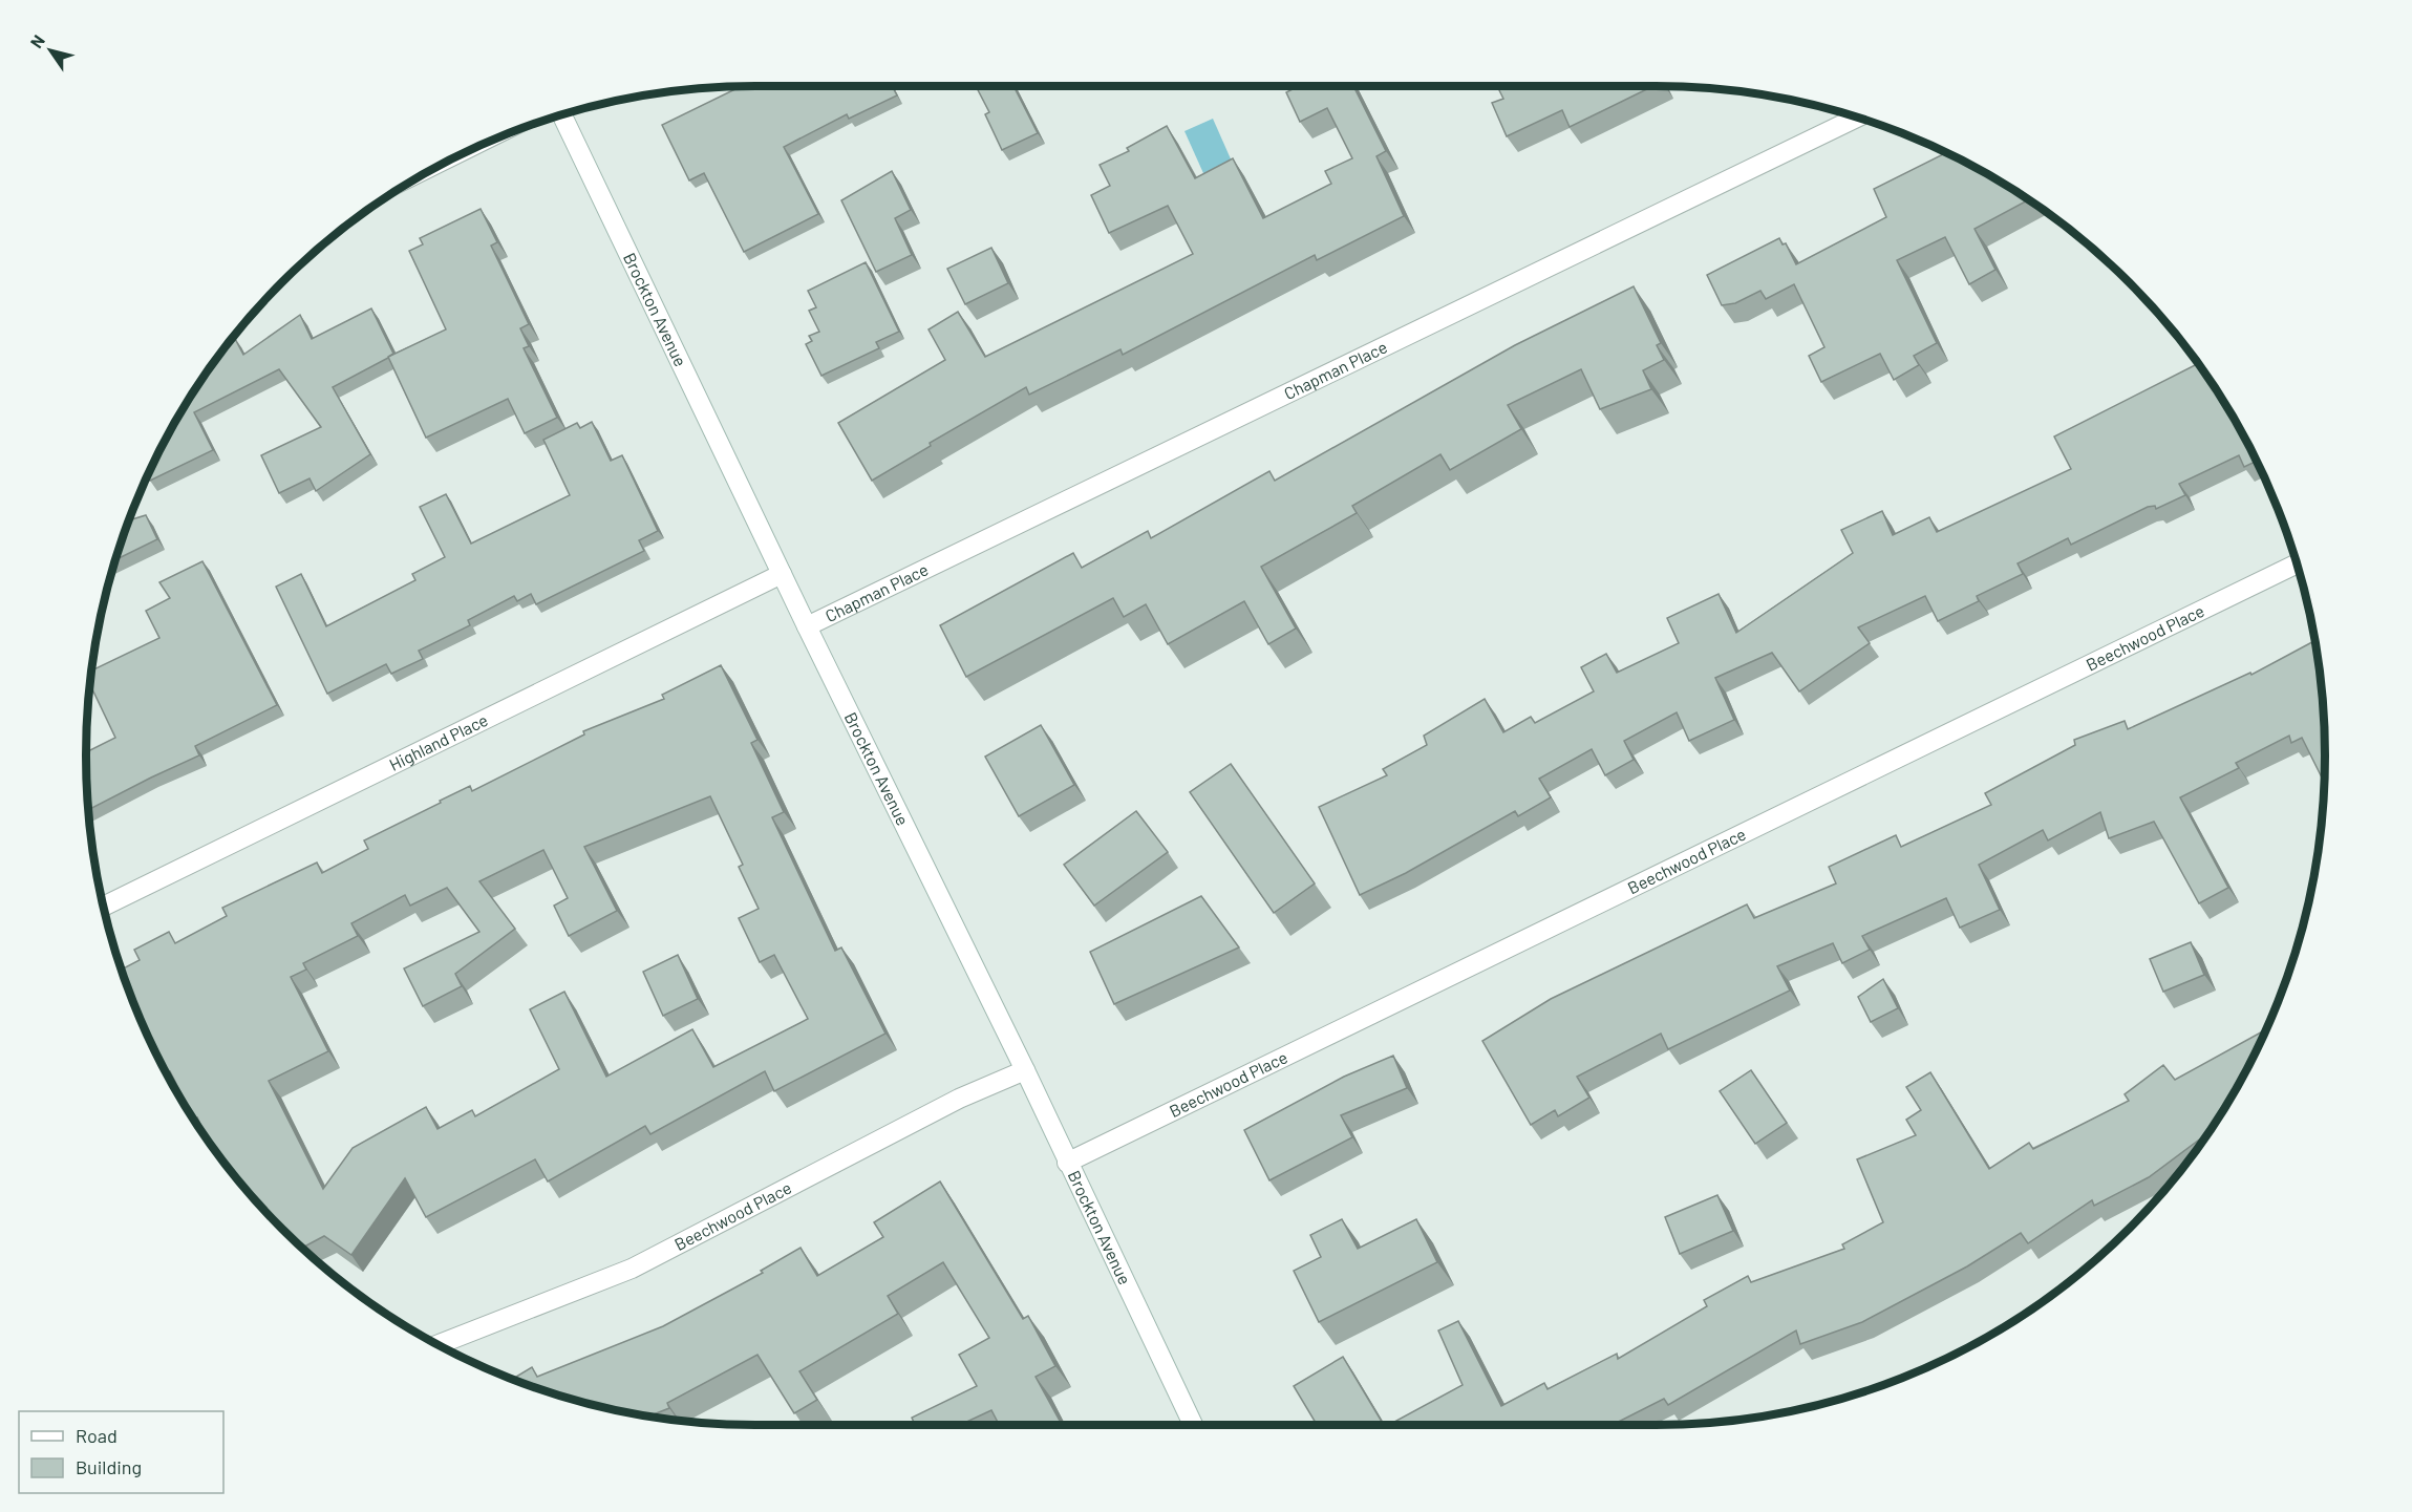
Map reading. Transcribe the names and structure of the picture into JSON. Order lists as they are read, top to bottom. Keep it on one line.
{"streets":{"street":["Brockton Avenue","Chapman Place","Beechwood Place","Highland Place"]},"crossings":[["Brockton Avenue","Chapman Place"],["Brockton Avenue","Beechwood Place"],["Brockton Avenue","Highland Place"]],"legend":["Road","Building"],"north":"top left"}
